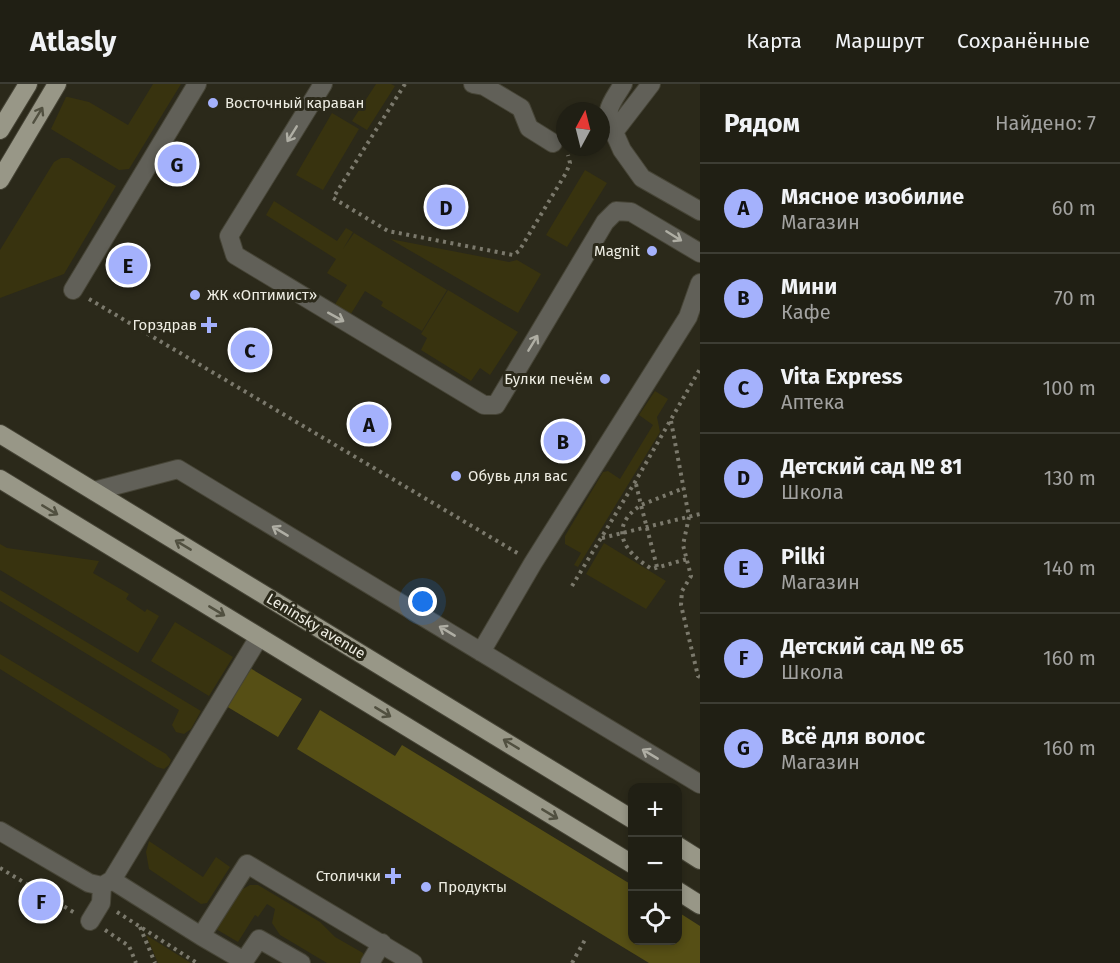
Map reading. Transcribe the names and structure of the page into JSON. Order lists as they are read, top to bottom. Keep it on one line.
{"streets":{"main road":["Leninsky avenue"]},"places":{"other":["Восточный караван","Magnit","ЖК «Оптимист»","Булки печём","Обувь для вас","Продукты"],"health":["Горздрав","Столички"]},"north":"top","page":{"header":"Atlasly","nav":["Карта","Маршрут","Сохранённые"],"heading":["Рядом","Найдено: 7"],"pins":["G","D","E","C","A","B","F"],"list":[{"mark":"A","name":"Мясное изобилие","note":"Магазин","value":"60 m"},{"mark":"B","name":"Мини","note":"Кафе","value":"70 m"},{"mark":"C","name":"Vita Express","note":"Аптека","value":"100 m"},{"mark":"D","name":"Детский сад № 81","note":"Школа","value":"130 m"},{"mark":"E","name":"Pilki","note":"Магазин","value":"140 m"},{"mark":"F","name":"Детский сад № 65","note":"Школа","value":"160 m"},{"mark":"G","name":"Всё для волос","note":"Магазин","value":"160 m"}],"map_buttons":["+","−"]}}
